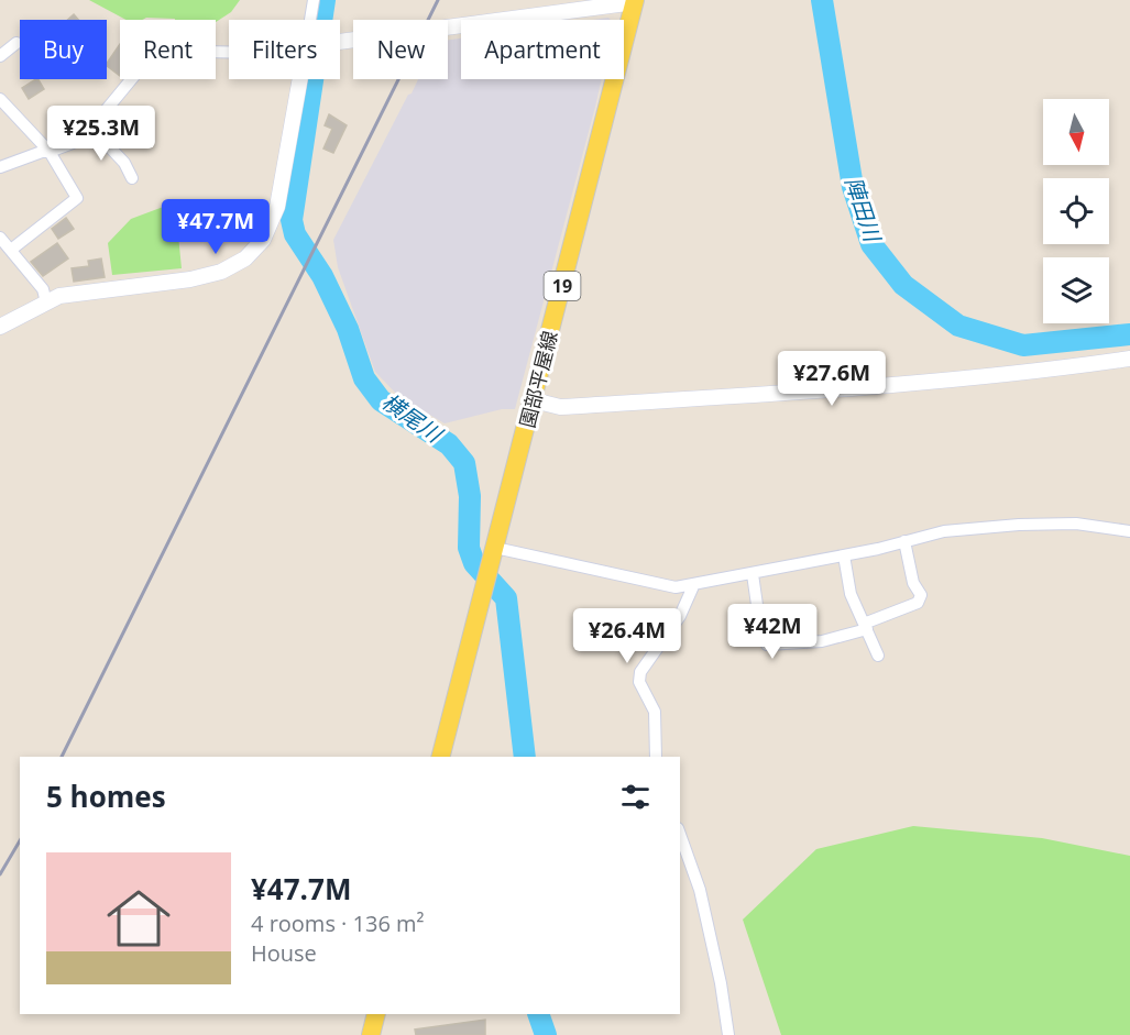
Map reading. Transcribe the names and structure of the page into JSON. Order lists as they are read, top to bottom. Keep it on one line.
{"streets":{"main road":["19","園部平屋線"]},"water":["陣田川","横尾川"],"north":"bottom","page":{"chip":["Buy","Rent","Filters","New","Apartment"],"price":["¥25.3M","¥47.7M","¥27.6M","¥42M","¥26.4M"],"heading":"5 homes","list":[{"name":"¥47.7M","note":"4 rooms · 136 m² · House"}]}}
